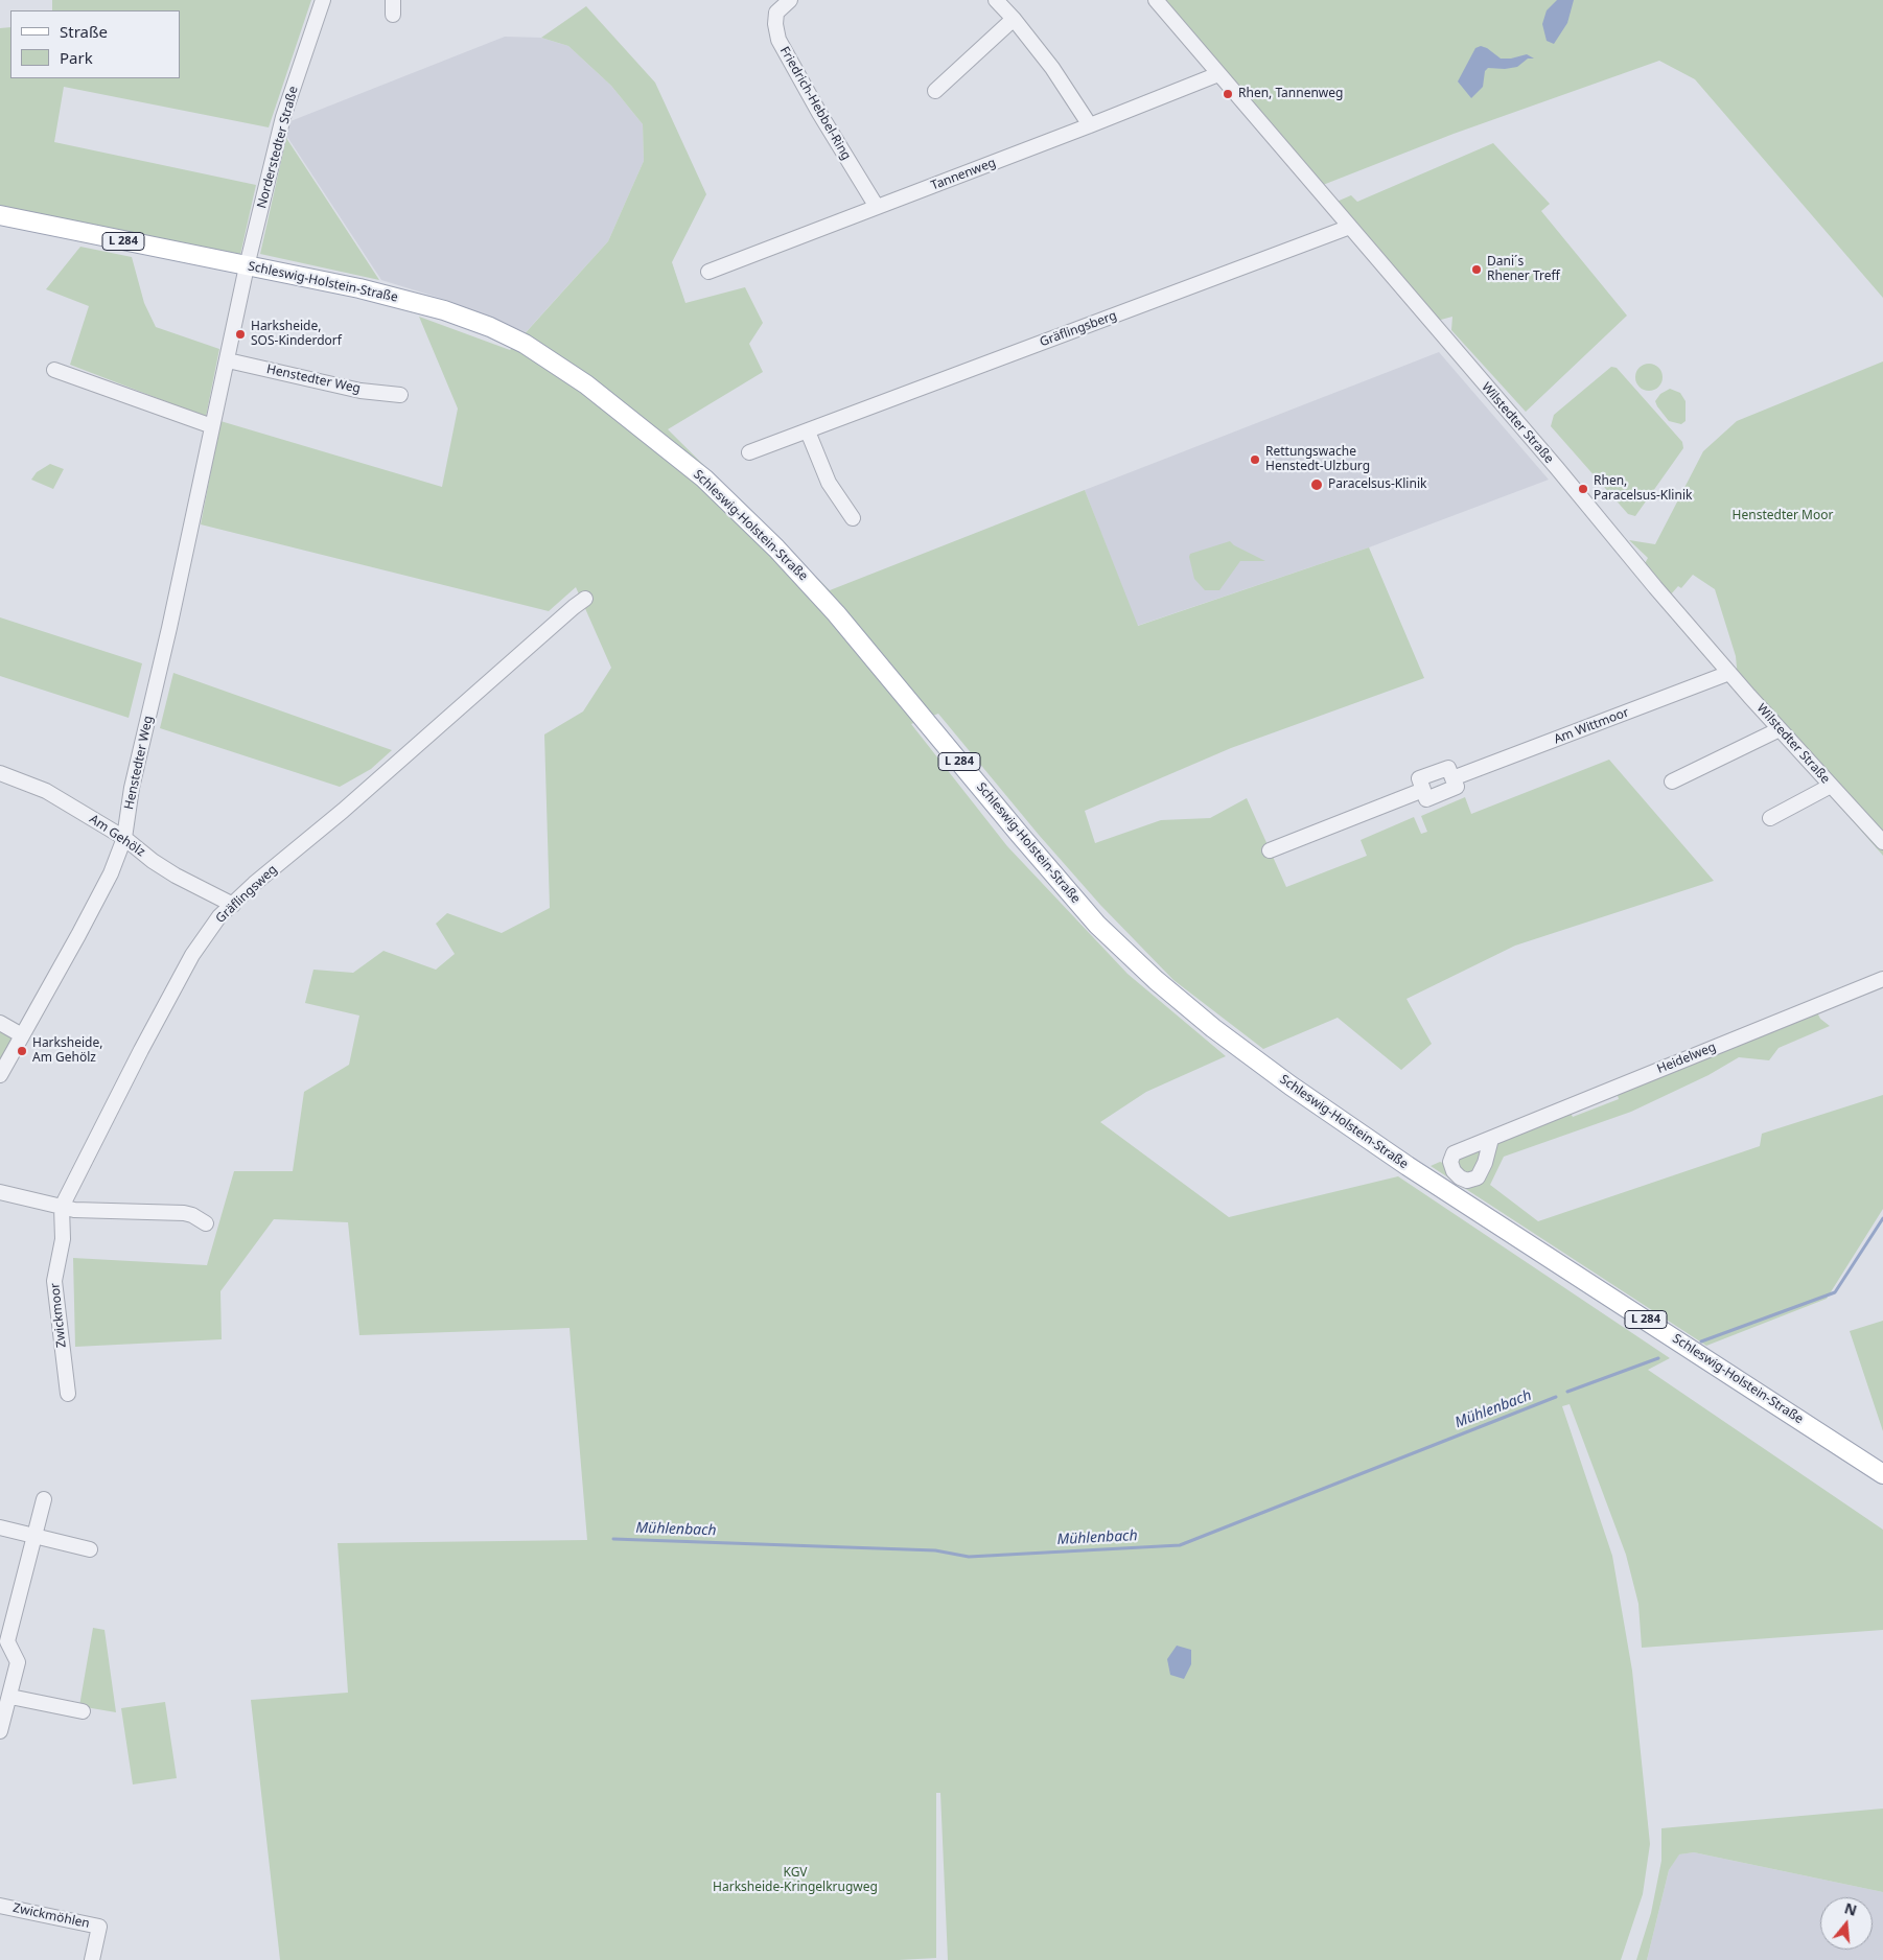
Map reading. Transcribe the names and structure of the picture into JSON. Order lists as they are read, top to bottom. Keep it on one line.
{"streets":{"main road":["L 284","Schleswig-Holstein-Straße"],"street":["Friedrich-Hebbel-Ring","Norderstedter Straße","Tannenweg","Gräflingsberg","Henstedter Weg","Wilstedter Straße","Am Wittmoor","Am Gehölz","Gräflingsweg","Heidelweg","Zwickmoor","Zwickmöhlen"]},"crossings":[["Friedrich-Hebbel-Ring","Tannenweg"],["Norderstedter Straße","Schleswig-Holstein-Straße"],["Norderstedter Straße","Henstedter Weg"],["Tannenweg","Wilstedter Straße"],["Schleswig-Holstein-Straße","Henstedter Weg"],["Gräflingsberg","Wilstedter Straße"],["Henstedter Weg","Am Gehölz"],["Wilstedter Straße","Am Wittmoor"],["Am Gehölz","Gräflingsweg"],["Gräflingsweg","Zwickmoor"]],"water":["Mühlenbach"],"parks":["Henstedter Moor","KGV Harksheide-Kringelkrugweg"],"places":["Rhen, Tannenweg","Dani´s Rhener Treff","Harksheide, SOS-Kinderdorf","Rettungswache Henstedt-Ulzburg","Paracelsus-Klinik","Rhen, Paracelsus-Klinik","Harksheide, Am Gehölz"],"legend":["Straße","Park"],"north":"top"}
